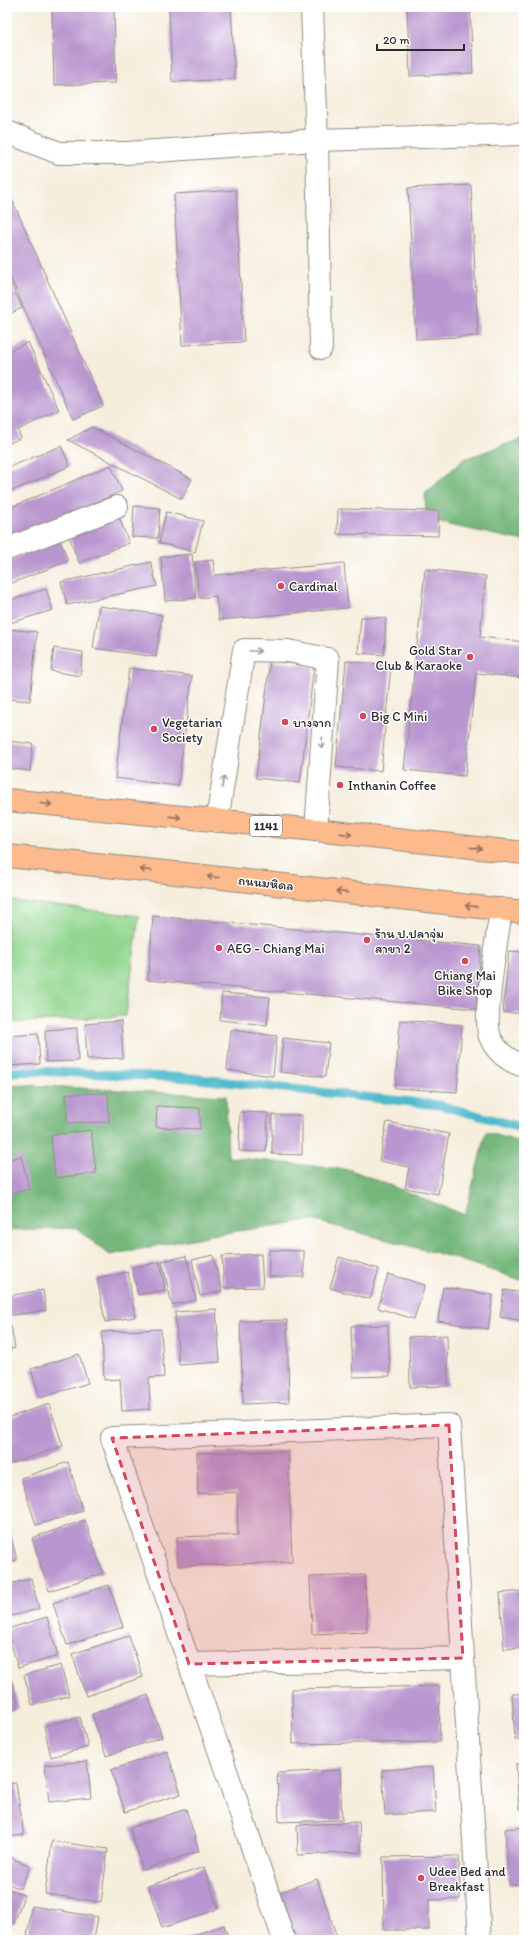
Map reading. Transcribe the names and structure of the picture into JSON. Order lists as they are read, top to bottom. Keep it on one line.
{"streets":{"main road":["1141","ถนนมหิดล"]},"places":["Cardinal","Gold Star Club & Karaoke","Big C Mini","บางจาก","Vegetarian Society","Inthanin Coffee","ร้าน ป.ปลาจุ่ม สาขา 2","AEG - Chiang Mai","Chiang Mai Bike Shop","Udee Bed and Breakfast"],"scale_bar":"20 m"}
